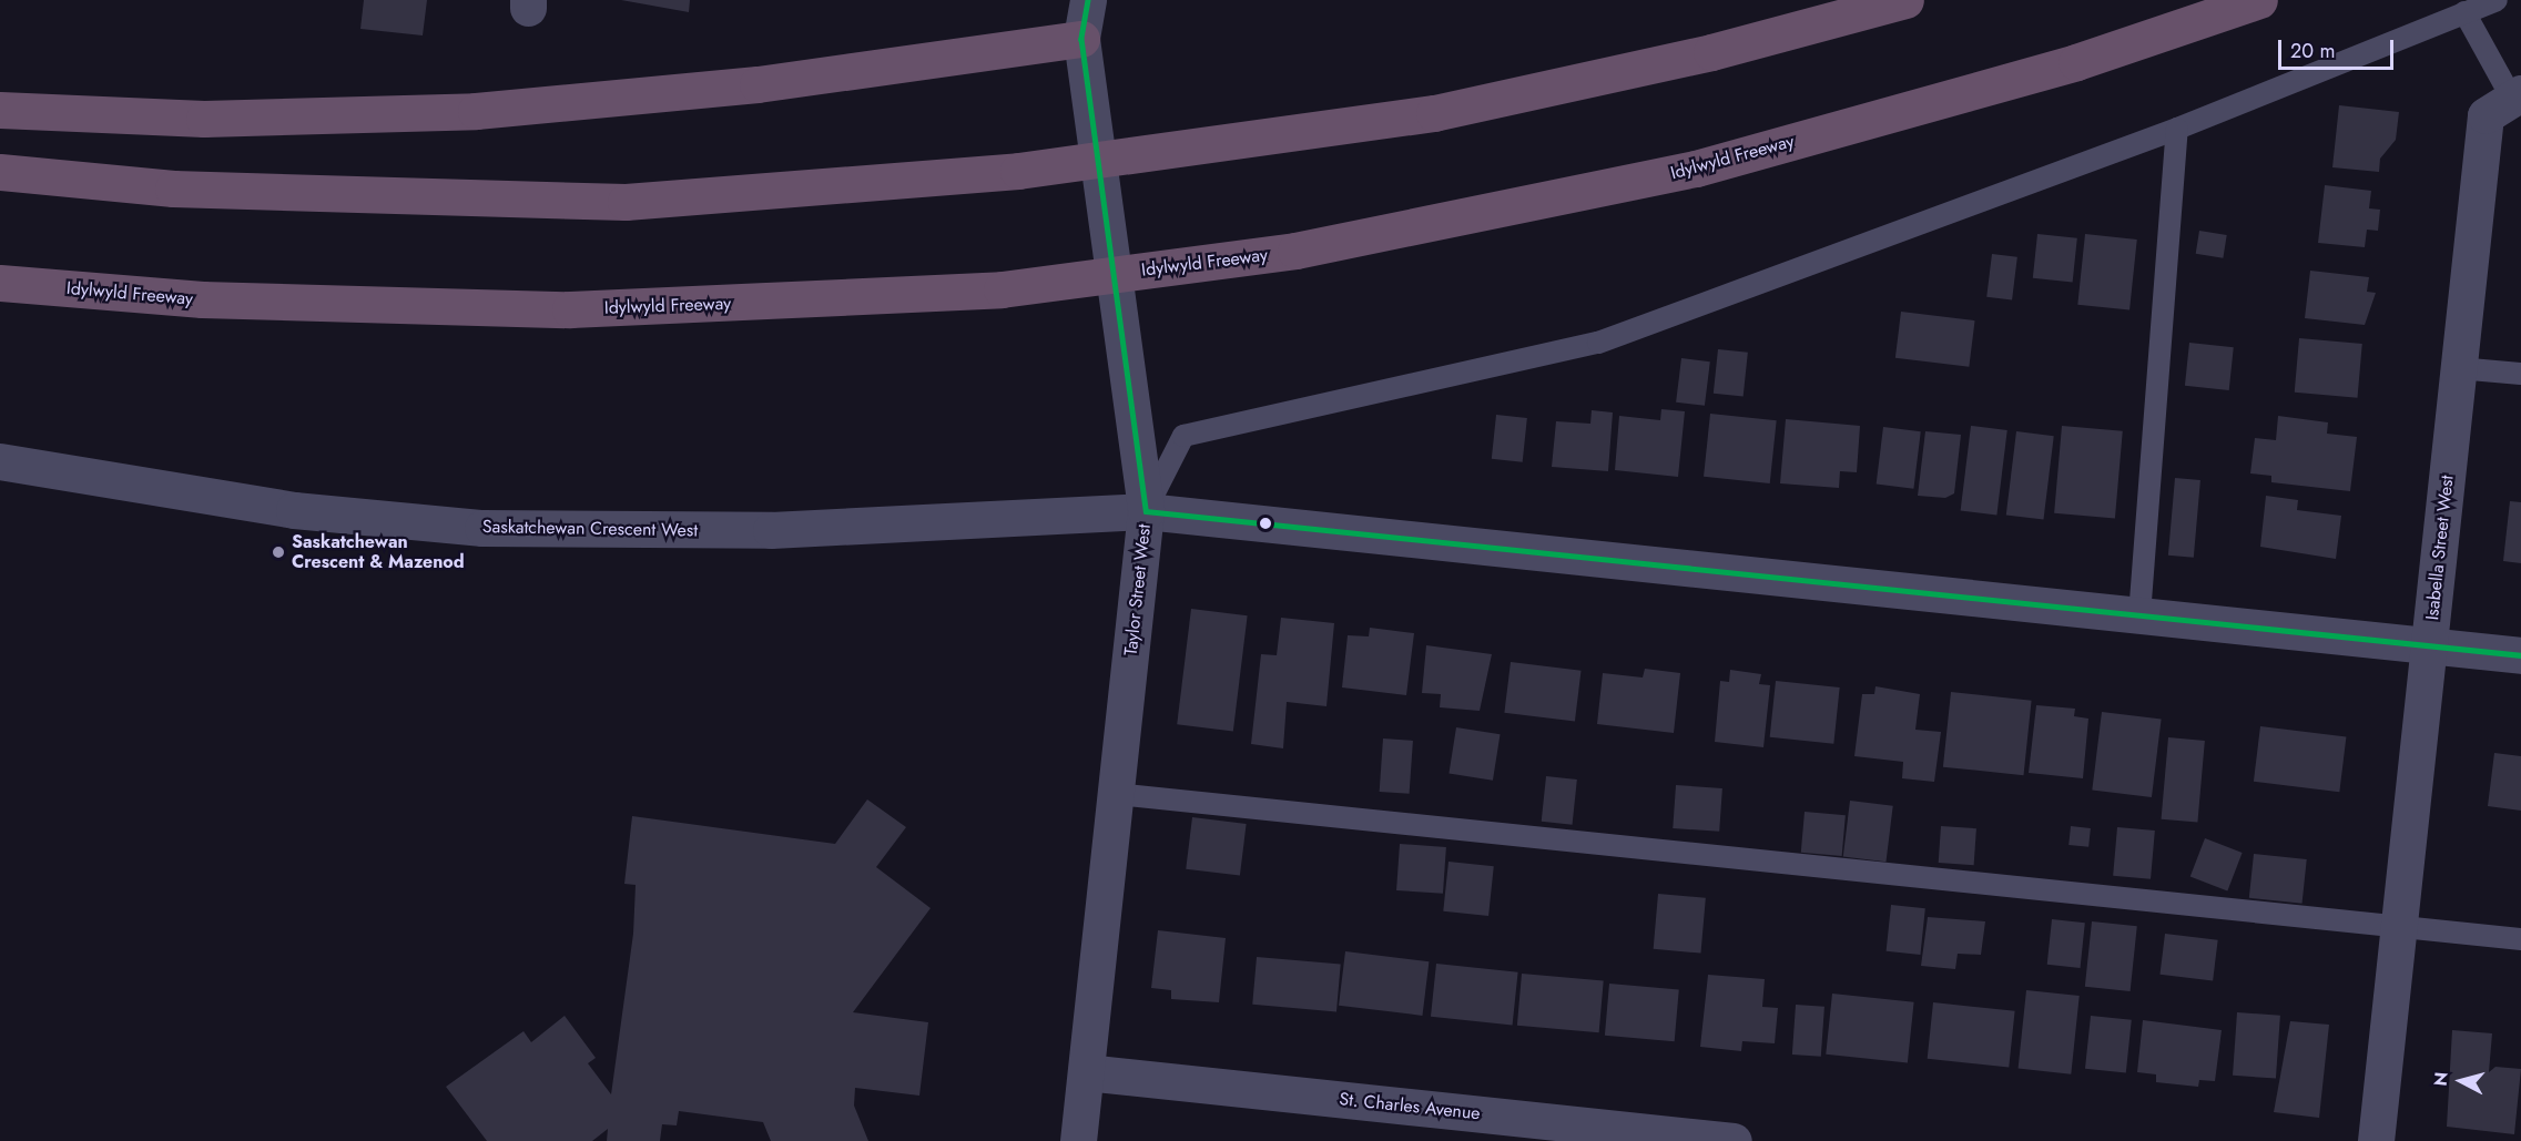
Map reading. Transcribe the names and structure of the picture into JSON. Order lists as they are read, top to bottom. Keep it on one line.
{"streets":{"highway":["Idylwyld Freeway"],"street":["Saskatchewan Crescent West","Isabella Street West","Taylor Street West","St. Charles Avenue"]},"crossings":[["Saskatchewan Crescent West","Isabella Street West"],["Saskatchewan Crescent West","Taylor Street West"],["Taylor Street West","St. Charles Avenue"]],"places":["Saskatchewan Crescent & Mazenod"],"scale_bar":"20 m","north":"left"}
